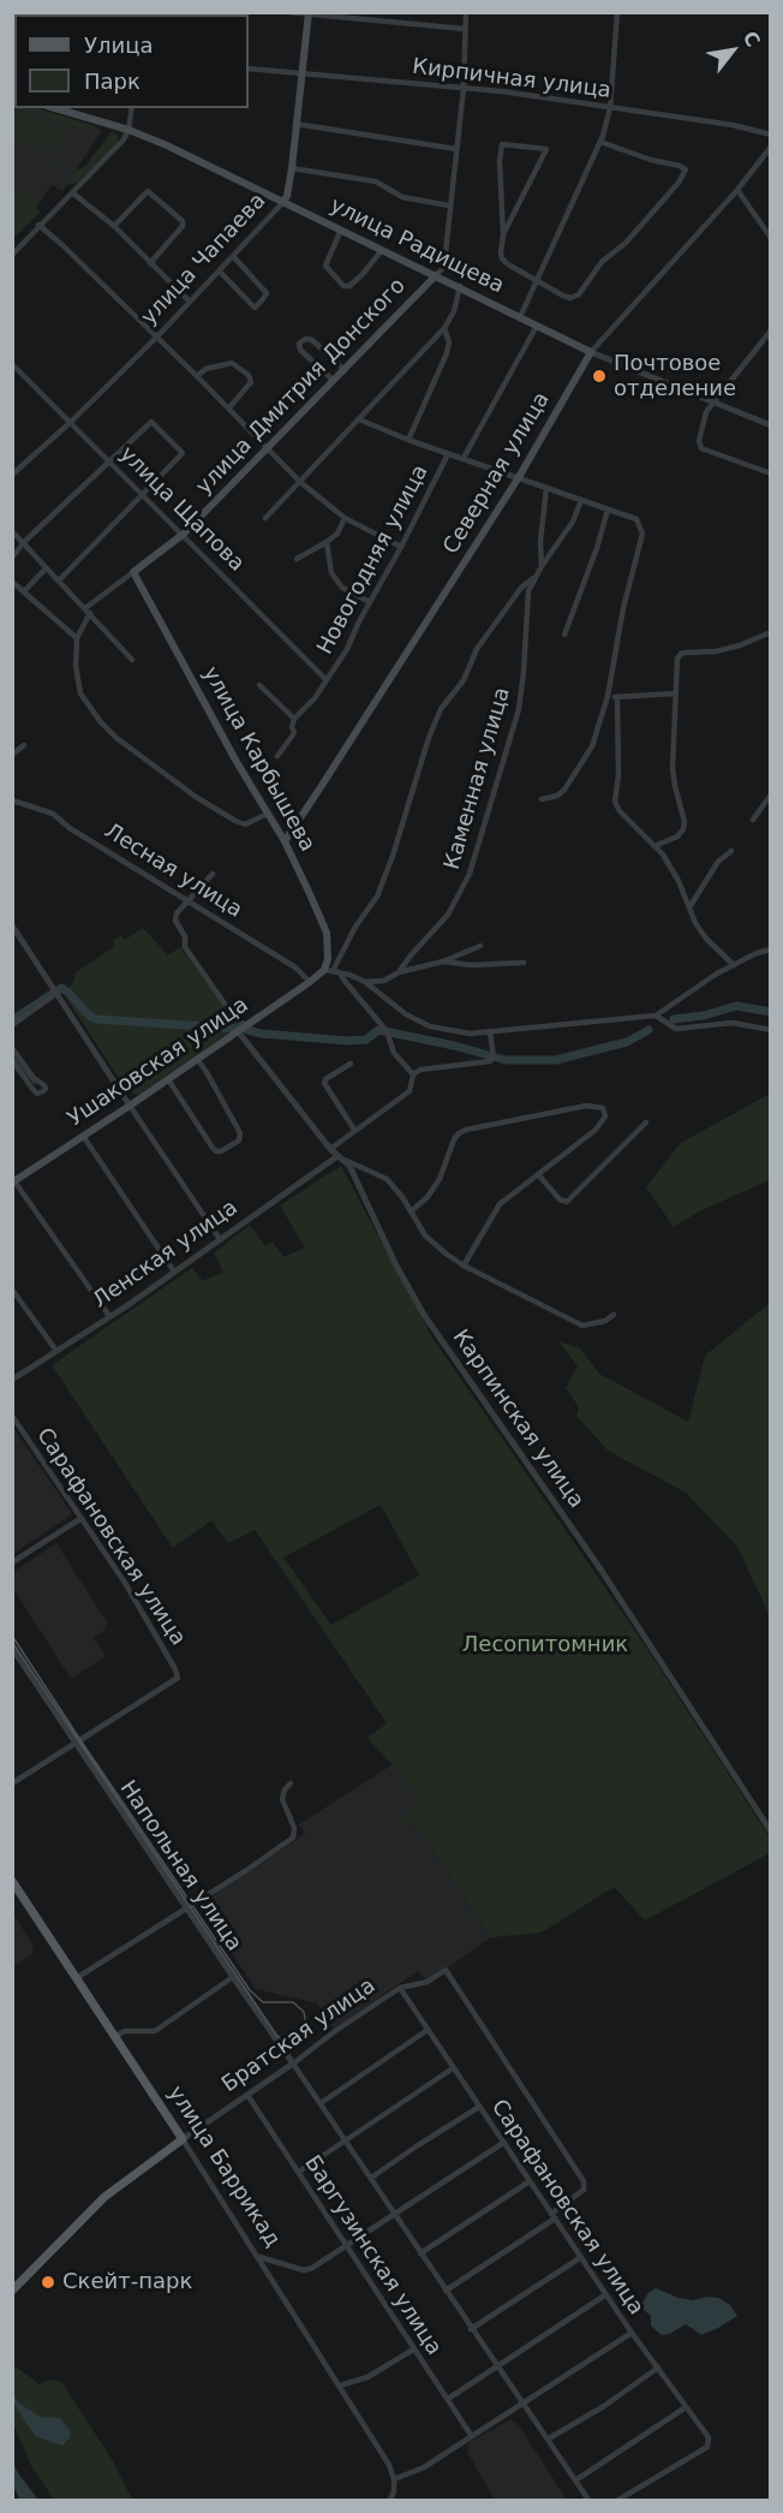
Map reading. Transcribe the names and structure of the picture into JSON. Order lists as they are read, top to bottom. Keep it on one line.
{"streets":{"main road":["улица Радищева","улица Чапаева","улица Дмитрия Донского","Северная улица","улица Карбышева","Ушаковская улица","улица Баррикад"],"street":["Кирпичная улица","улица Щапова","Новогодняя улица","Каменная улица","Лесная улица","Ленская улица","Карпинская улица","Сарафановская улица","Напольная улица","Братская улица","Баргузинская улица"]},"crossings":[["Кирпичная улица","улица Чапаева"],["Кирпичная улица","улица Дмитрия Донского"],["улица Радищева","улица Чапаева"],["улица Радищева","улица Дмитрия Донского"],["улица Радищева","Северная улица"],["улица Чапаева","улица Щапова"],["улица Дмитрия Донского","улица Щапова"],["улица Дмитрия Донского","улица Карбышева"],["Северная улица","улица Карбышева"],["улица Щапова","Новогодняя улица"],["улица Карбышева","Ушаковская улица"],["Лесная улица","Ушаковская улица"],["Ушаковская улица","Карпинская улица"],["Ленская улица","Карпинская улица"],["Сарафановская улица","Напольная улица"],["Сарафановская улица","Братская улица"],["Напольная улица","Братская улица"],["Братская улица","улица Баррикад"],["Братская улица","Баргузинская улица"]],"parks":["Лесопитомник"],"places":["Почтовое отделение","Скейт-парк"],"legend":["Улица","Парк"],"north":"top right"}
